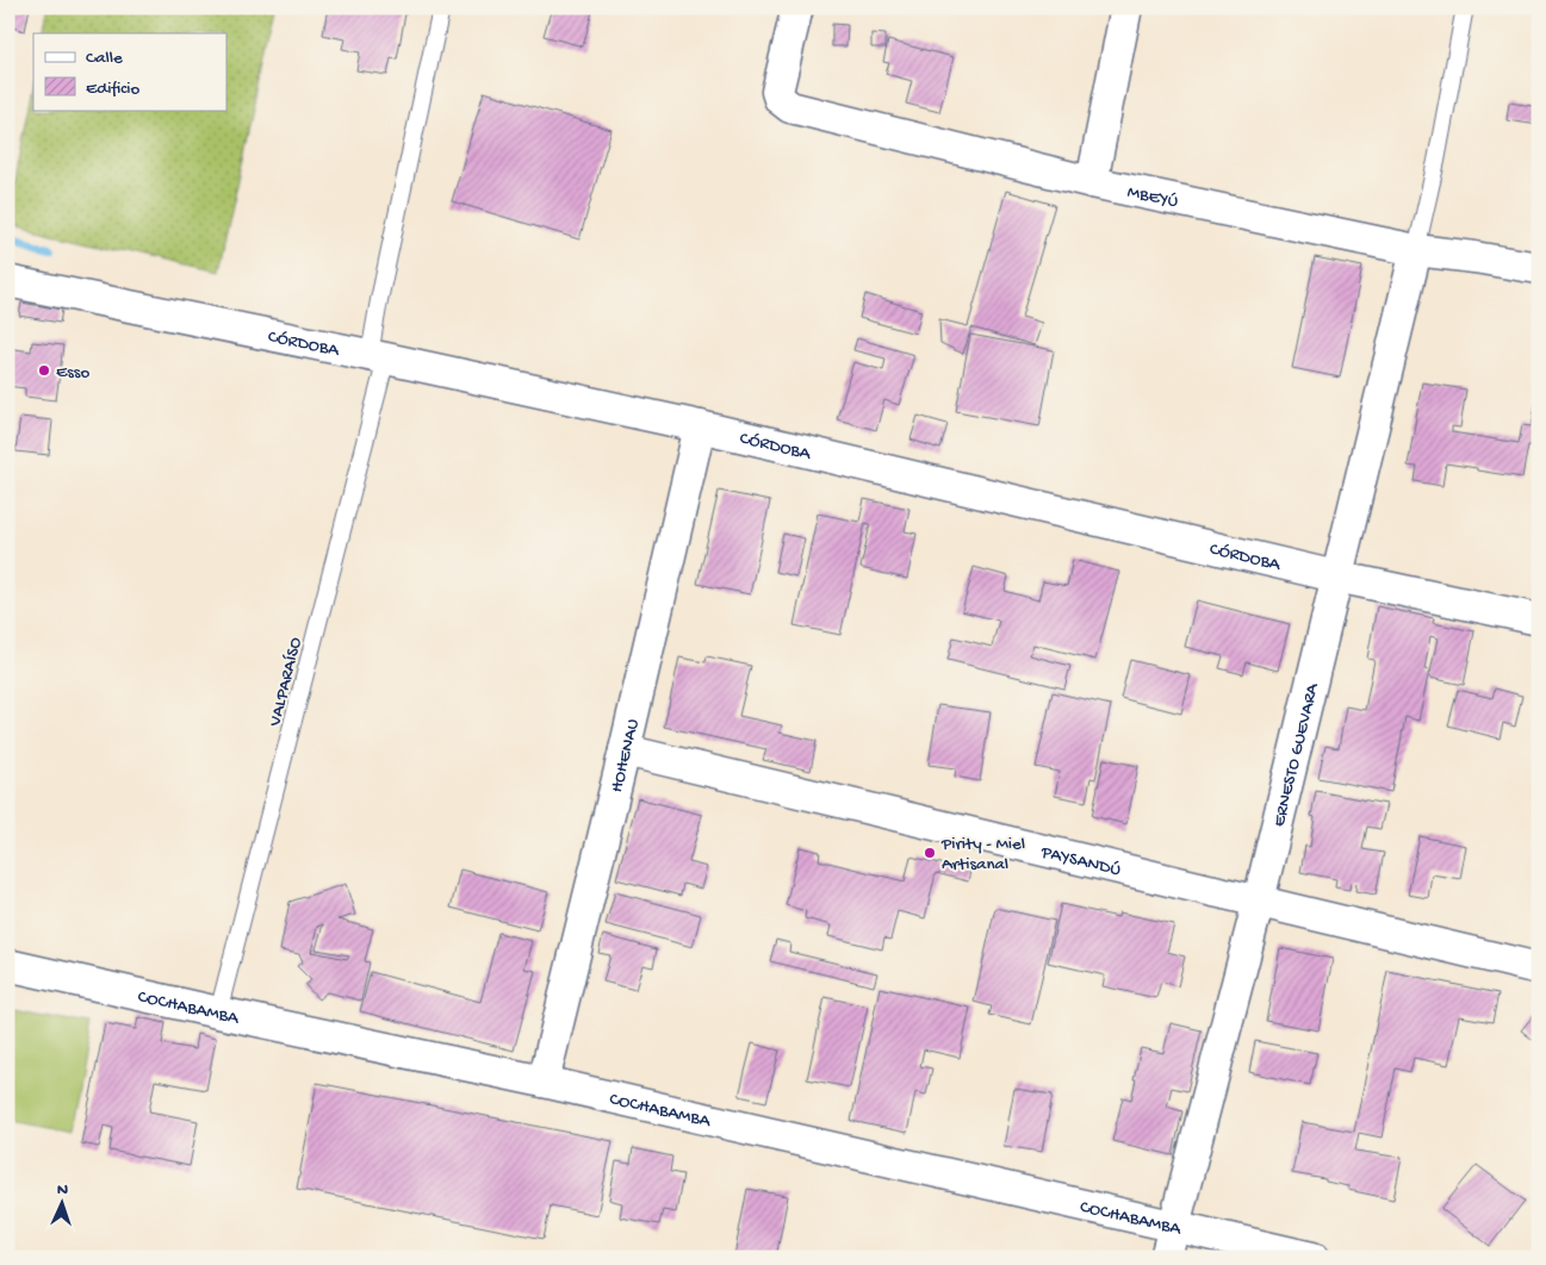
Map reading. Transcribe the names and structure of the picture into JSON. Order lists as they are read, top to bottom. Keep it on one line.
{"streets":{"street":["MBEYÚ","CÓRDOBA","HOHENAU","ERNESTO GUEVARA","PAYSANDÚ","COCHABAMBA"],"lane":["VALPARAÍSO"]},"crossings":[["MBEYÚ","ERNESTO GUEVARA"],["CÓRDOBA","VALPARAÍSO"],["CÓRDOBA","HOHENAU"],["CÓRDOBA","ERNESTO GUEVARA"],["VALPARAÍSO","COCHABAMBA"],["HOHENAU","PAYSANDÚ"],["HOHENAU","COCHABAMBA"],["ERNESTO GUEVARA","PAYSANDÚ"],["ERNESTO GUEVARA","COCHABAMBA"]],"places":["Esso","Pirity - Miel Artisanal"],"legend":["Calle","Edificio"],"north":"top"}
